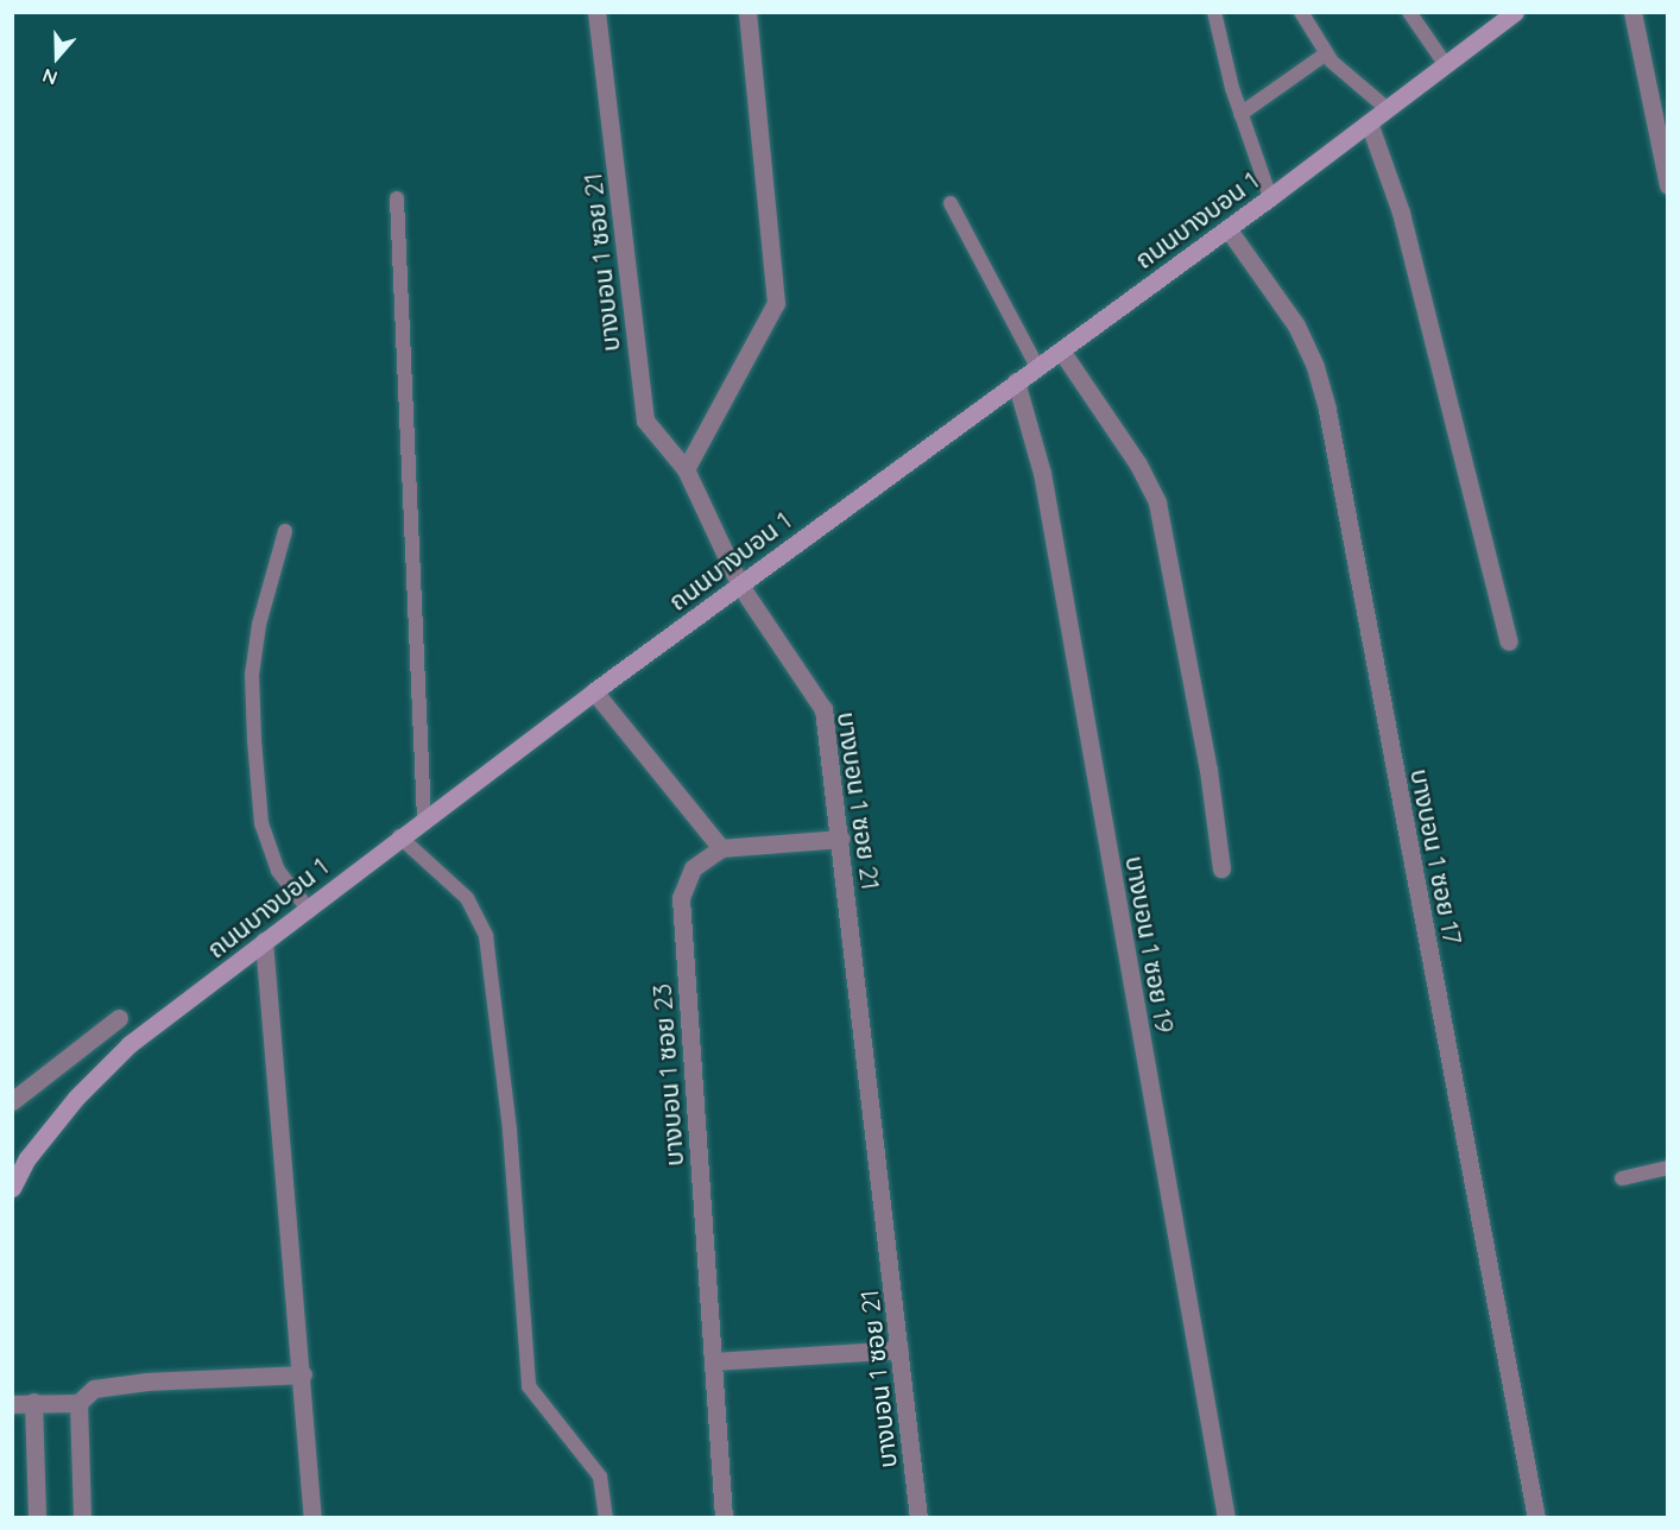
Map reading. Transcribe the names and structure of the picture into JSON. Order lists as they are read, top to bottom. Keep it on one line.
{"streets":{"main road":["ถนนบางบอน 1"],"street":["บางบอน 1 ซอย 21","บางบอน 1 ซอย 17","บางบอน 1 ซอย 19","บางบอน 1 ซอย 23"]},"crossings":[["ถนนบางบอน 1","บางบอน 1 ซอย 21"],["ถนนบางบอน 1","บางบอน 1 ซอย 17"],["ถนนบางบอน 1","บางบอน 1 ซอย 19"]],"north":"bottom"}
